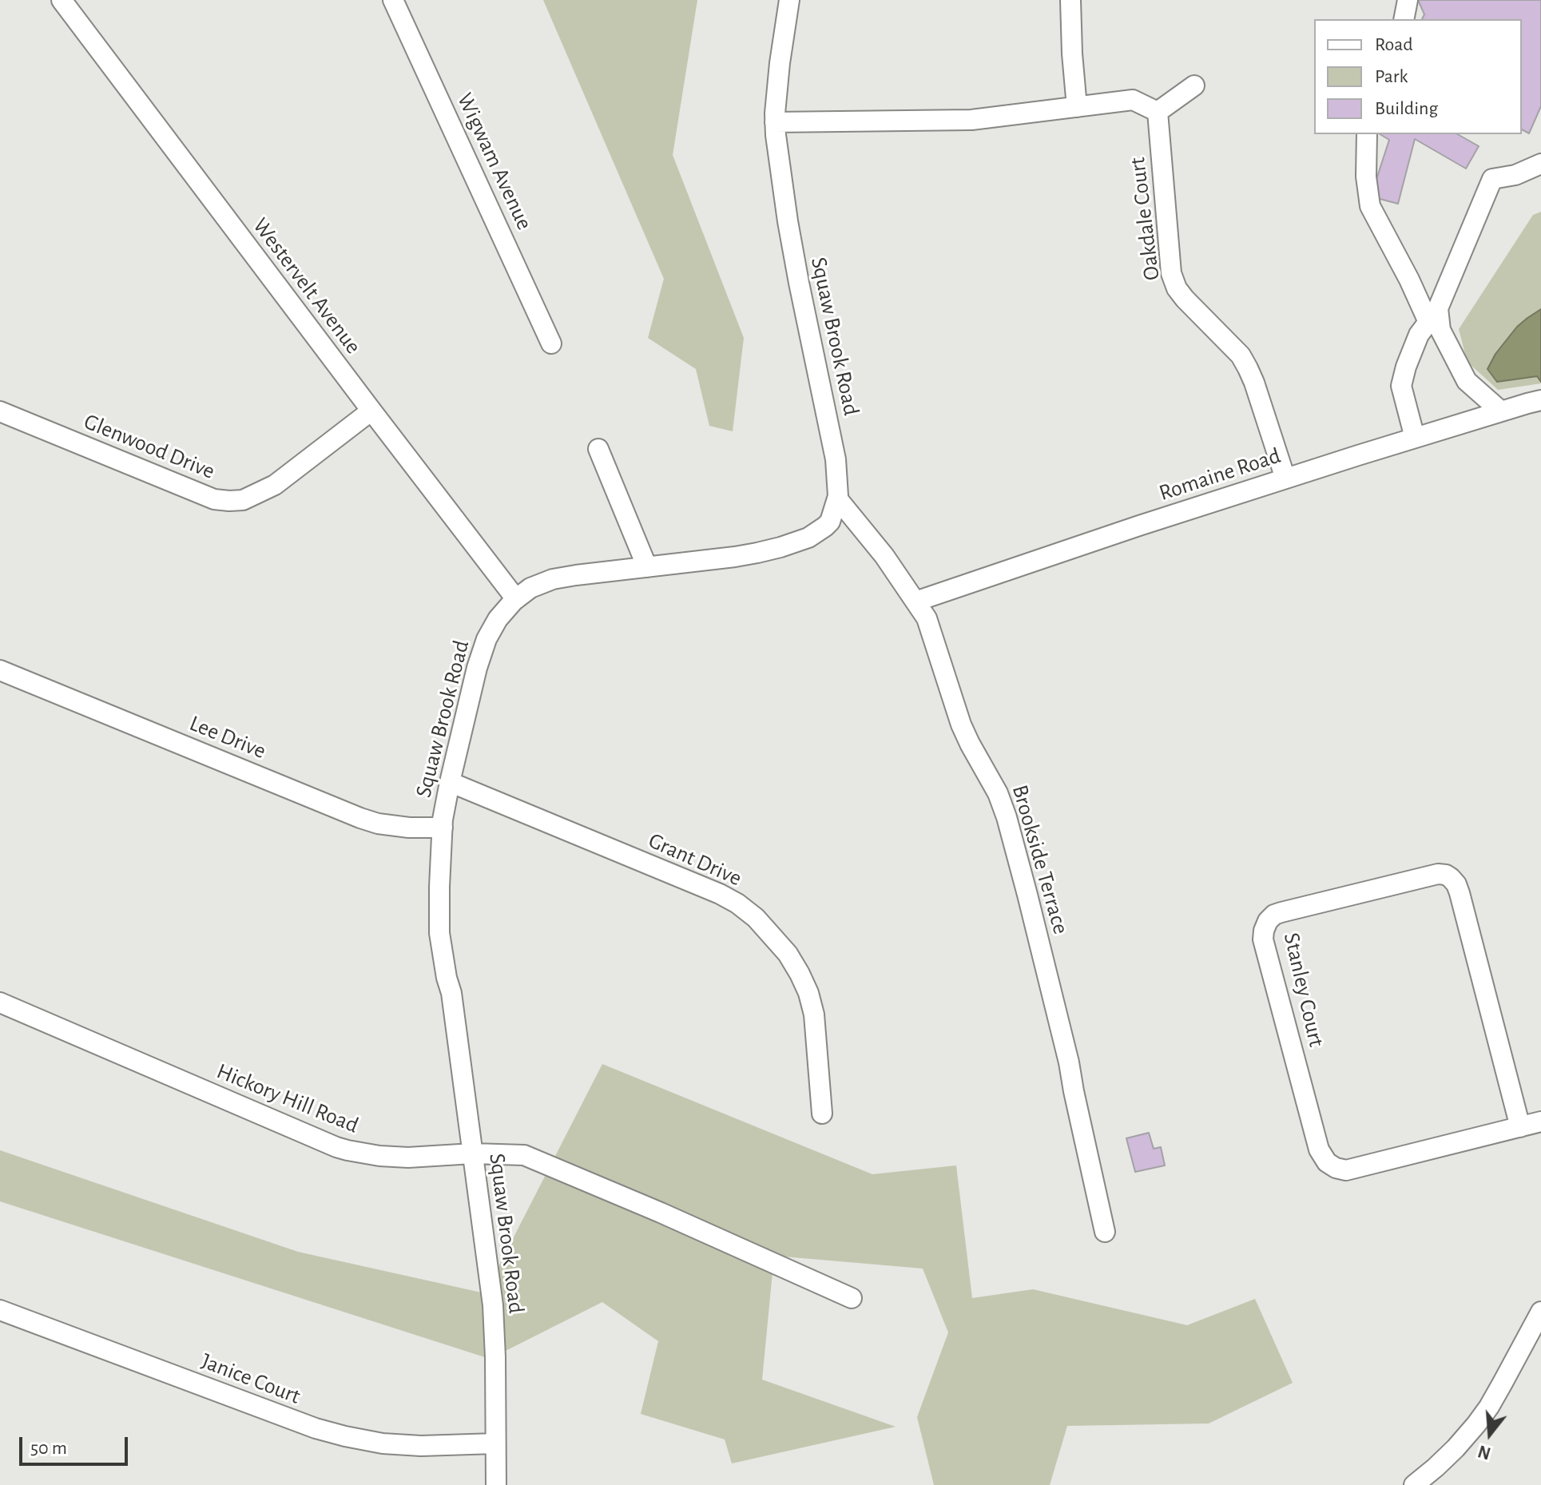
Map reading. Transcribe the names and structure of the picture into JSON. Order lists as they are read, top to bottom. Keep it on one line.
{"streets":{"street":["Wigwam Avenue","Oakdale Court","Westervelt Avenue","Squaw Brook Road","Glenwood Drive","Romaine Road","Lee Drive","Grant Drive","Brookside Terrace","Stanley Court","Hickory Hill Road","Janice Court"]},"crossings":[["Oakdale Court","Romaine Road"],["Westervelt Avenue","Squaw Brook Road"],["Westervelt Avenue","Glenwood Drive"],["Squaw Brook Road","Lee Drive"],["Squaw Brook Road","Grant Drive"],["Squaw Brook Road","Brookside Terrace"],["Squaw Brook Road","Hickory Hill Road"],["Squaw Brook Road","Janice Court"],["Romaine Road","Brookside Terrace"]],"legend":["Road","Park","Building"],"scale_bar":"50 m","north":"bottom"}
